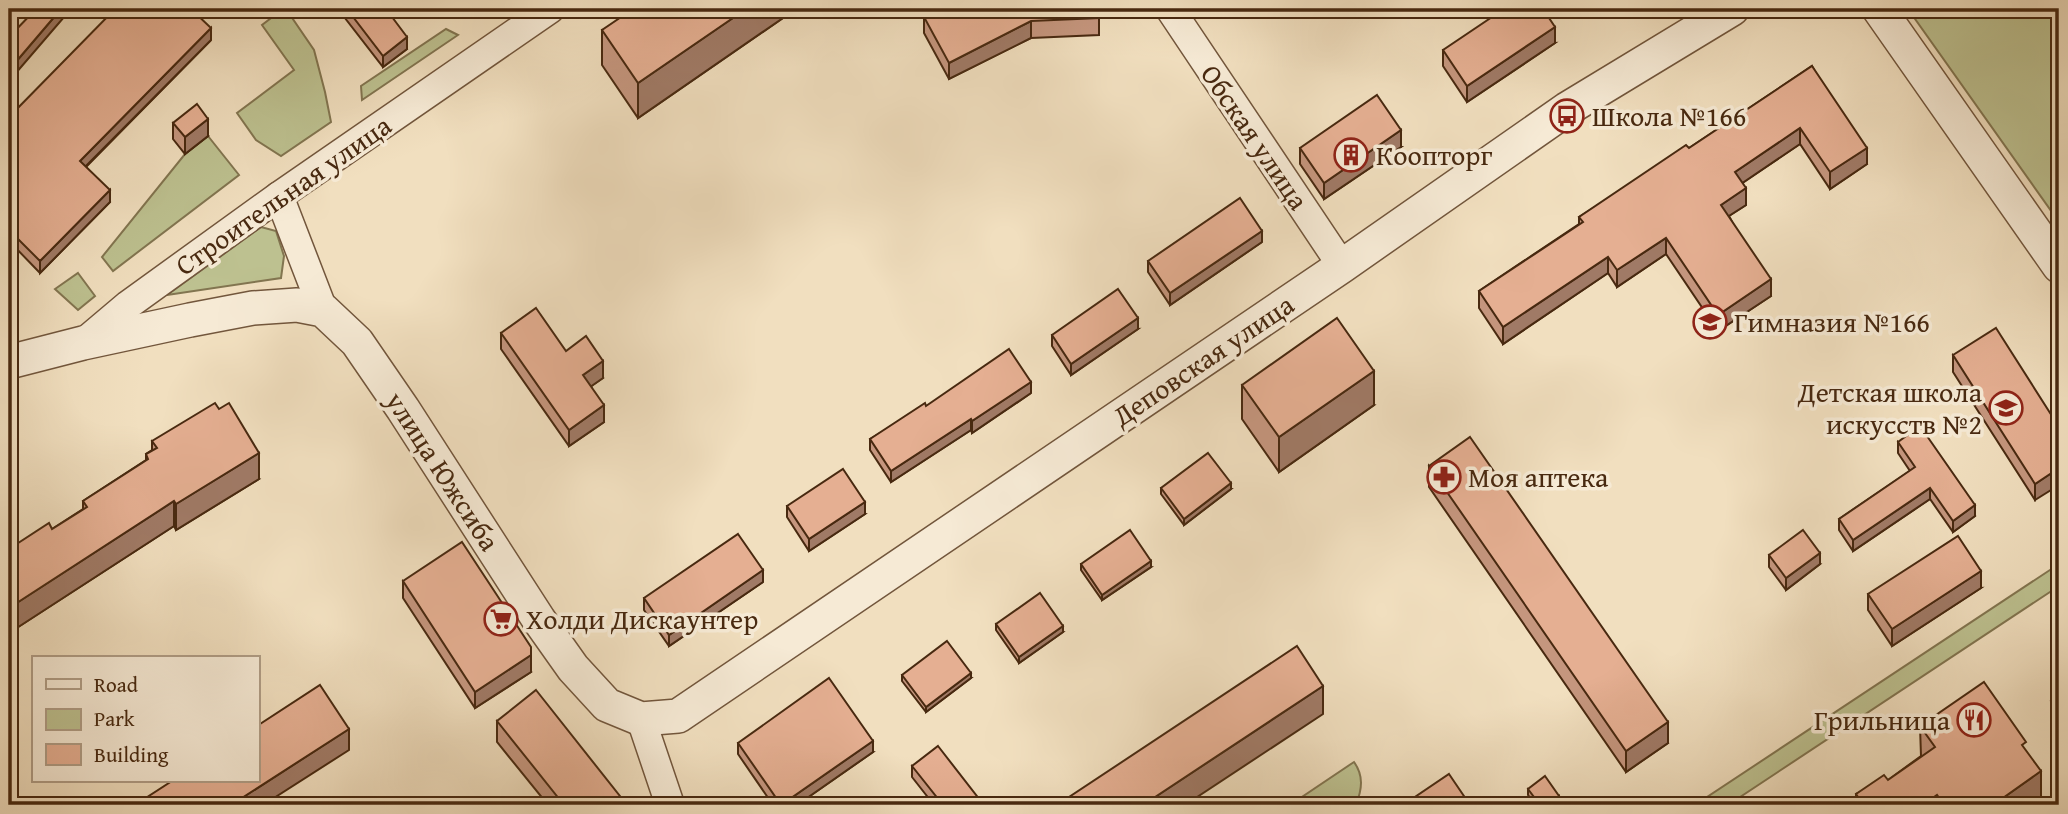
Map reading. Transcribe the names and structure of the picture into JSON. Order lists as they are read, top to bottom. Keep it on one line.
{"streets":{"street":["Обская улица","Строительная улица","Деповская улица","улица Южсиба"]},"crossings":[["Обская улица","Деповская улица"],["Строительная улица","улица Южсиба"],["Деповская улица","улица Южсиба"]],"places":{"bus stop":["Школа №166"],"building":["Коопторг"],"school or university":["Гимназия №166","Детская школа искусств №2"],"pharmacy":["Моя аптека"],"supermarket":["Холди Дискаунтер"],"restaurant":["Грильница"]},"legend":["Road","Park","Building"]}
